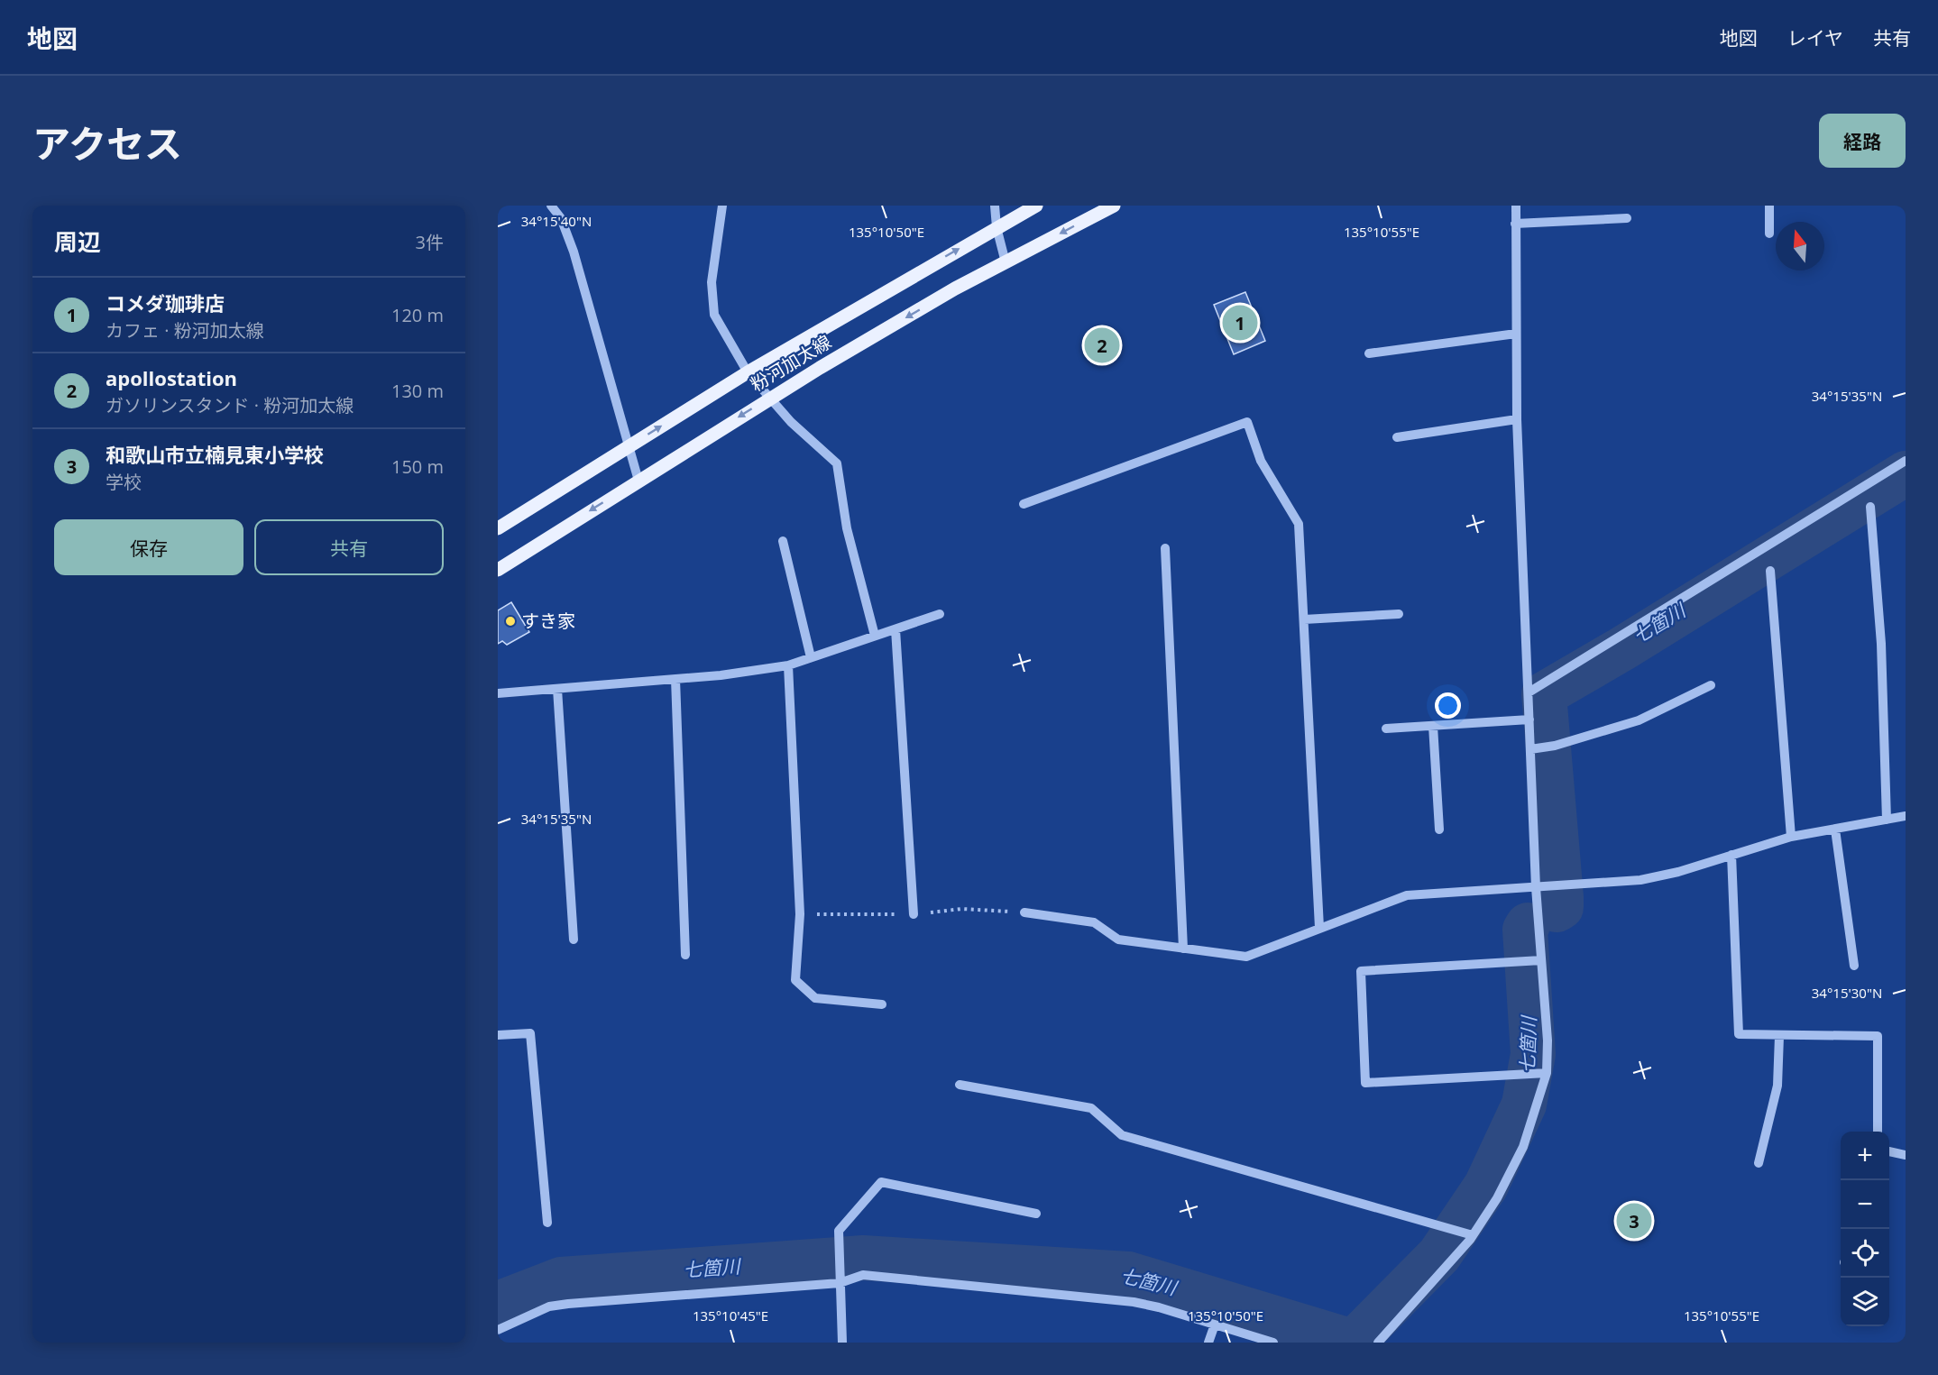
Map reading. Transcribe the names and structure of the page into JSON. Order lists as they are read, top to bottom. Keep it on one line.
{"streets":{"main road":["粉河加太線"]},"water":["七箇川"],"places":["すき家"],"north":"top","page":{"header":"地図","nav":["地図","レイヤ","共有"],"title":"アクセス","buttons":["経路",["保存","共有"]],"heading":["周辺","3件"],"list":[{"mark":"1","name":"コメダ珈琲店","note":"カフェ · 粉河加太線","value":"120 m"},{"mark":"2","name":"apollostation","note":"ガソリンスタンド · 粉河加太線","value":"130 m"},{"mark":"3","name":"和歌山市立楠見東小学校","note":"学校","value":"150 m"}],"pins":["1","2","3"],"map_buttons":["+","−"]},"coordinates":["34°15'40\"N","135°10'50\"E","135°10'55\"E","34°15'35\"N","34°15'30\"N","135°10'45\"E"]}
